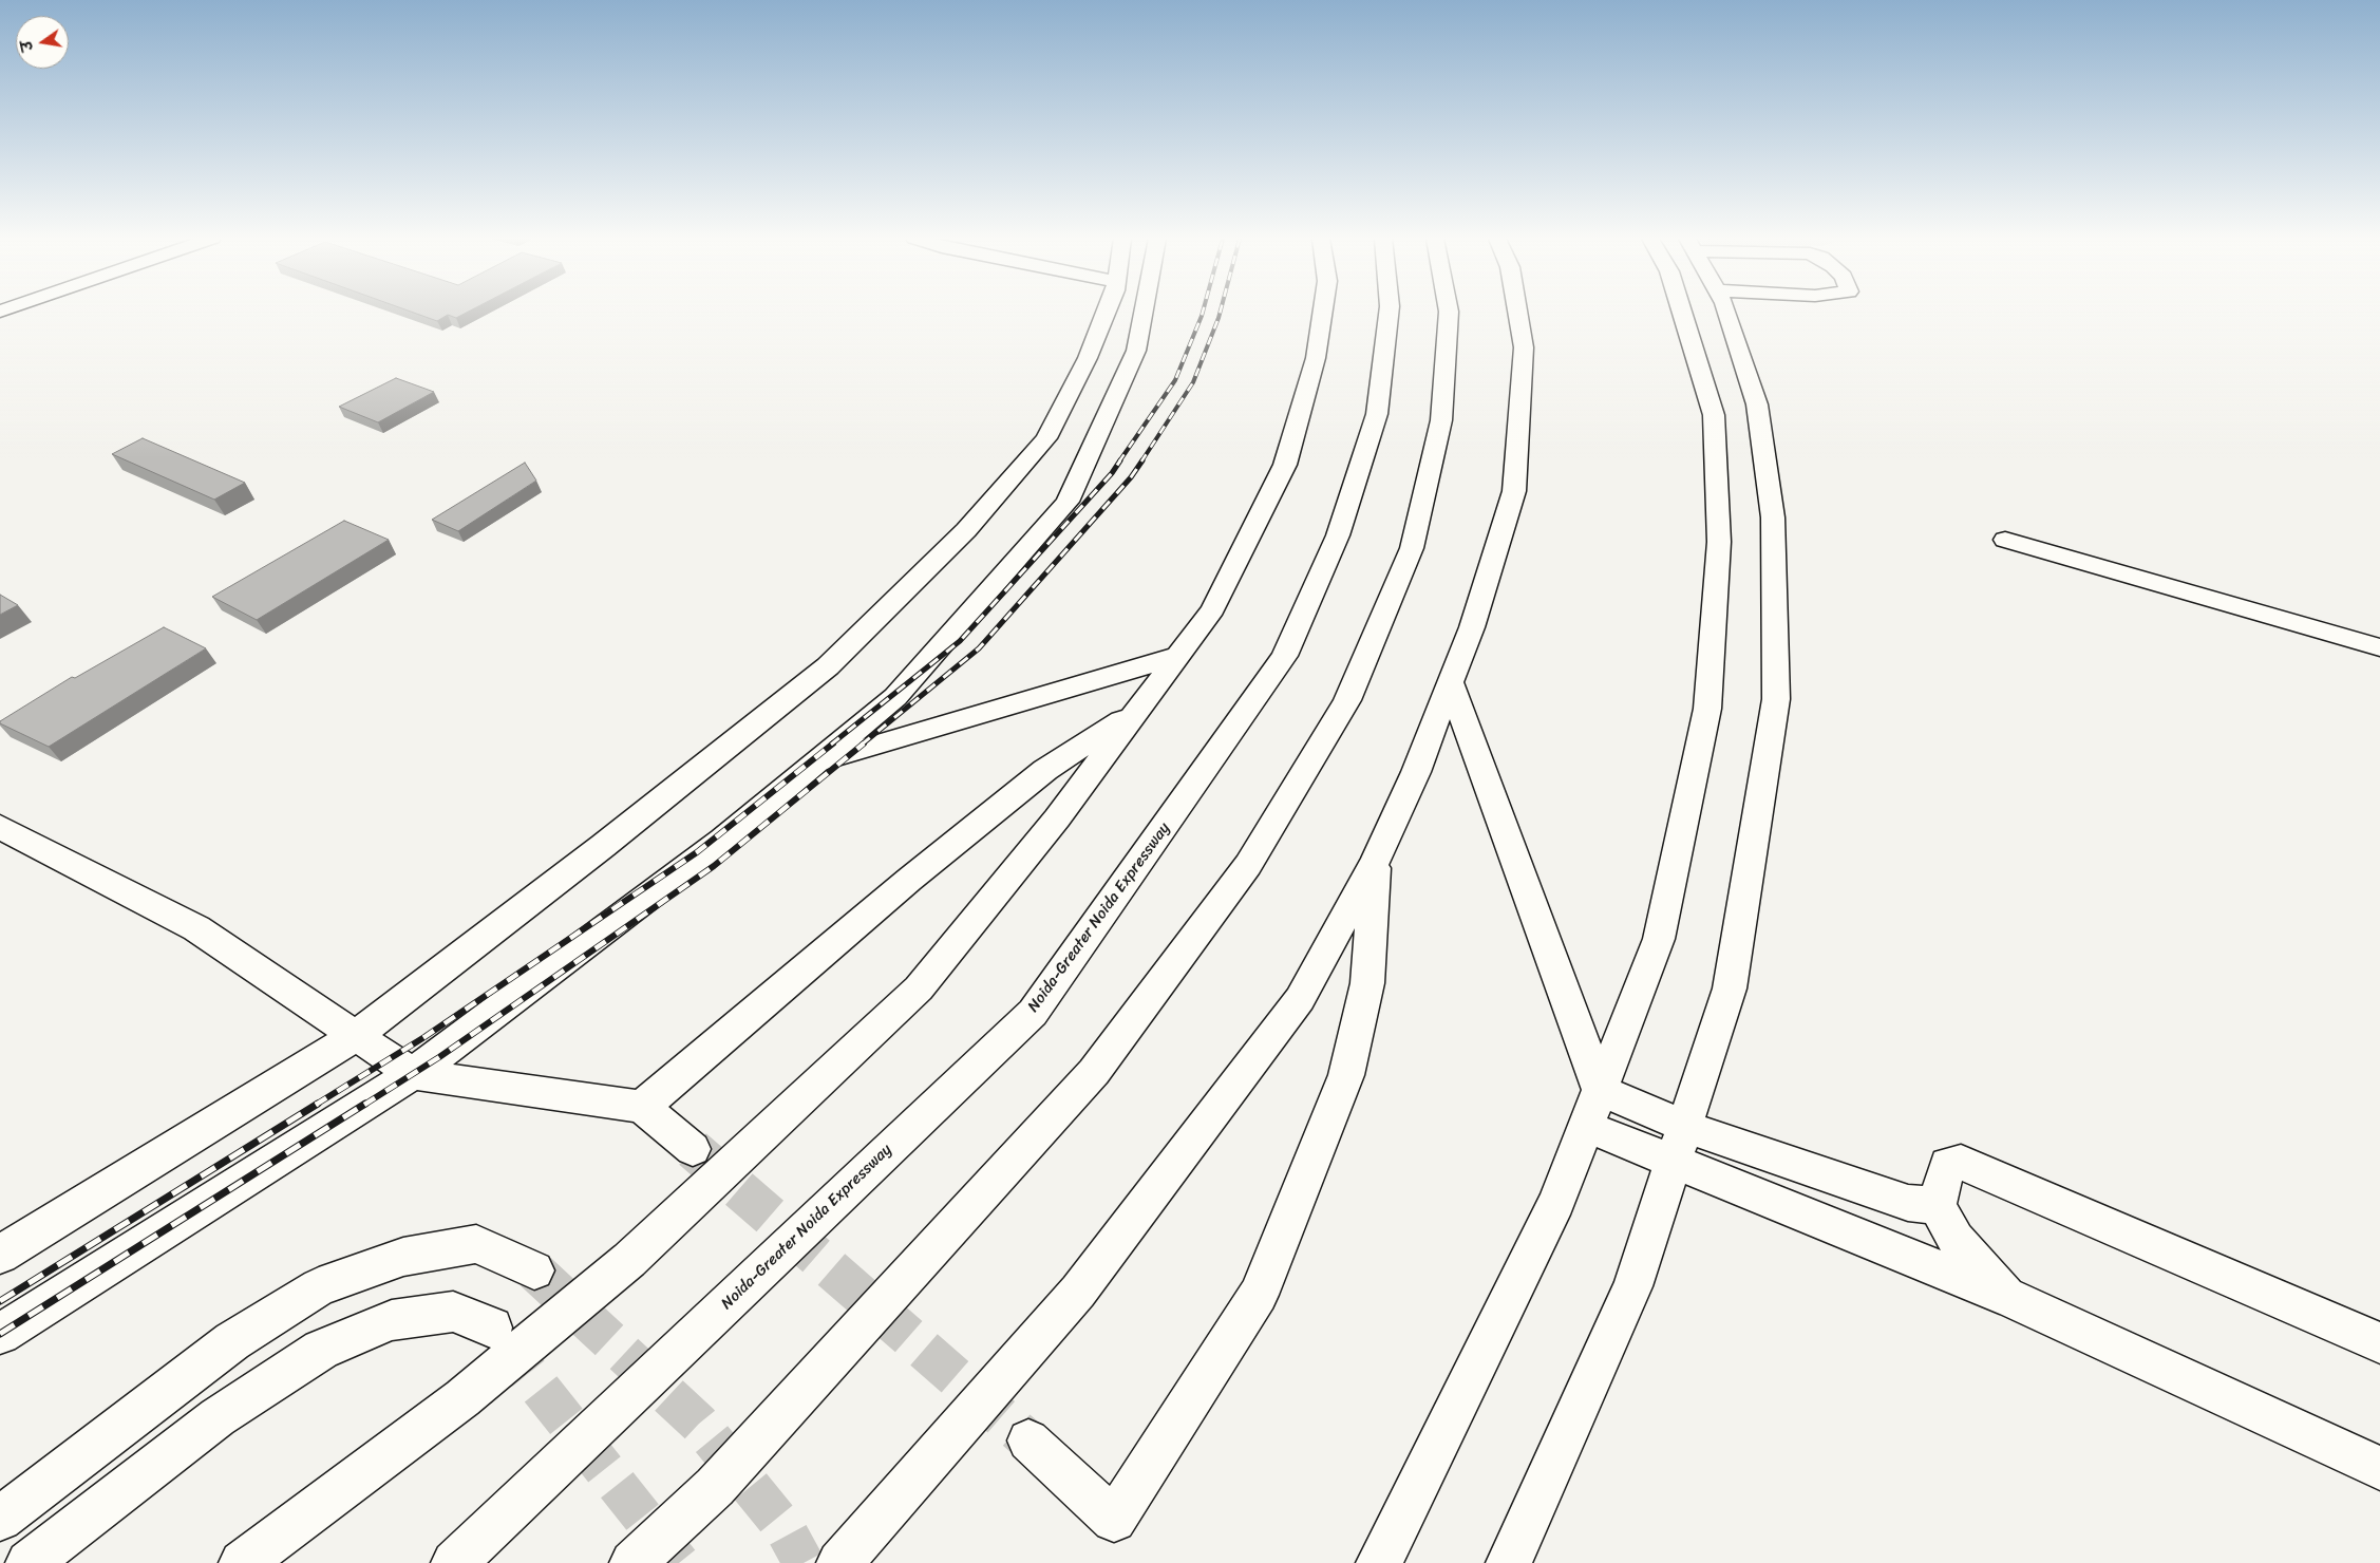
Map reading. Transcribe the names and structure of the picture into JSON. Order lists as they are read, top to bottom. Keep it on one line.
{"streets":{"main road":["Noida-Greater Noida Expressway"]},"north":"left"}
